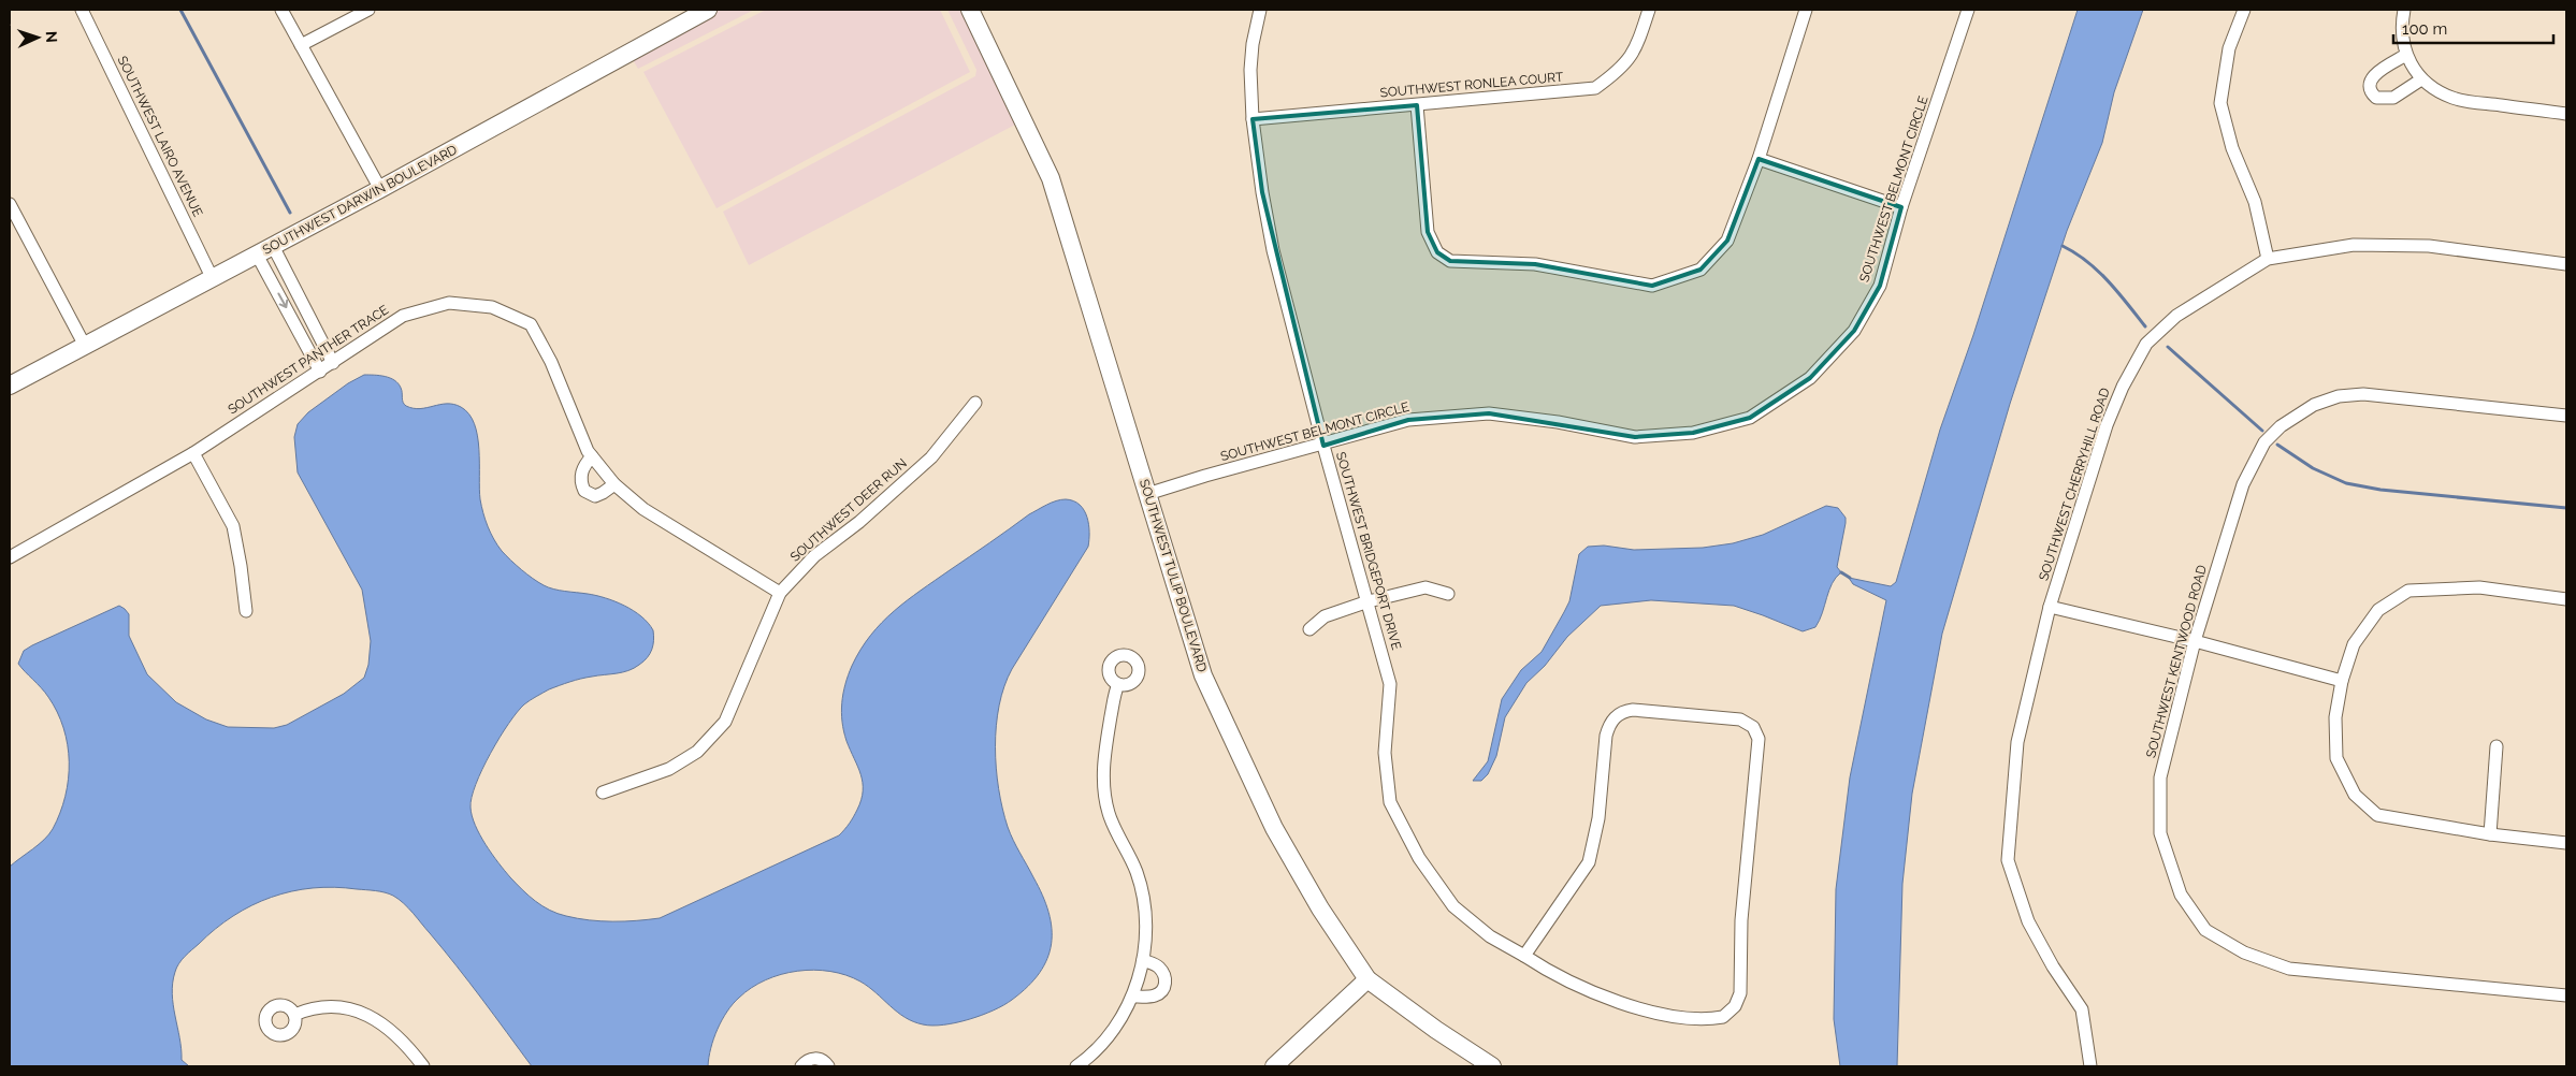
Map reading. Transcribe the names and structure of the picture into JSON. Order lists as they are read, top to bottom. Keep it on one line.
{"streets":{"street":["SOUTHWEST RONLEA COURT","SOUTHWEST LAIRO AVENUE","SOUTHWEST BELMONT CIRCLE","SOUTHWEST DARWIN BOULEVARD","SOUTHWEST PANTHER TRACE","SOUTHWEST CHERRYHILL ROAD","SOUTHWEST DEER RUN","SOUTHWEST BRIDGEPORT DRIVE","SOUTHWEST TULIP BOULEVARD","SOUTHWEST KENTWOOD ROAD"]},"crossings":[["SOUTHWEST RONLEA COURT","SOUTHWEST BRIDGEPORT DRIVE"],["SOUTHWEST LAIRO AVENUE","SOUTHWEST DARWIN BOULEVARD"],["SOUTHWEST BELMONT CIRCLE","SOUTHWEST BRIDGEPORT DRIVE"],["SOUTHWEST BELMONT CIRCLE","SOUTHWEST TULIP BOULEVARD"],["SOUTHWEST PANTHER TRACE","SOUTHWEST DEER RUN"]],"scale_bar":"100 m","north":"right"}
